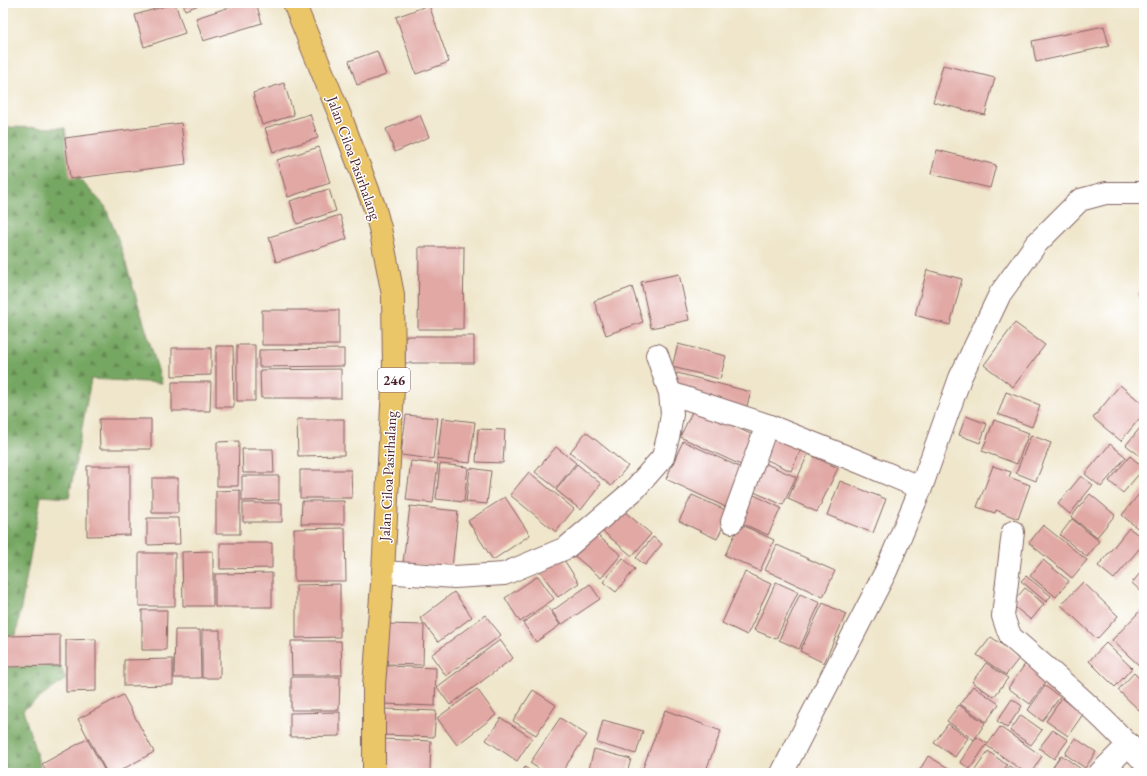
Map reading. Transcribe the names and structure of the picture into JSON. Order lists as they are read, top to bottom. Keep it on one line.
{"streets":{"main road":["Jalan Ciloa Pasirhalang","246"]}}
